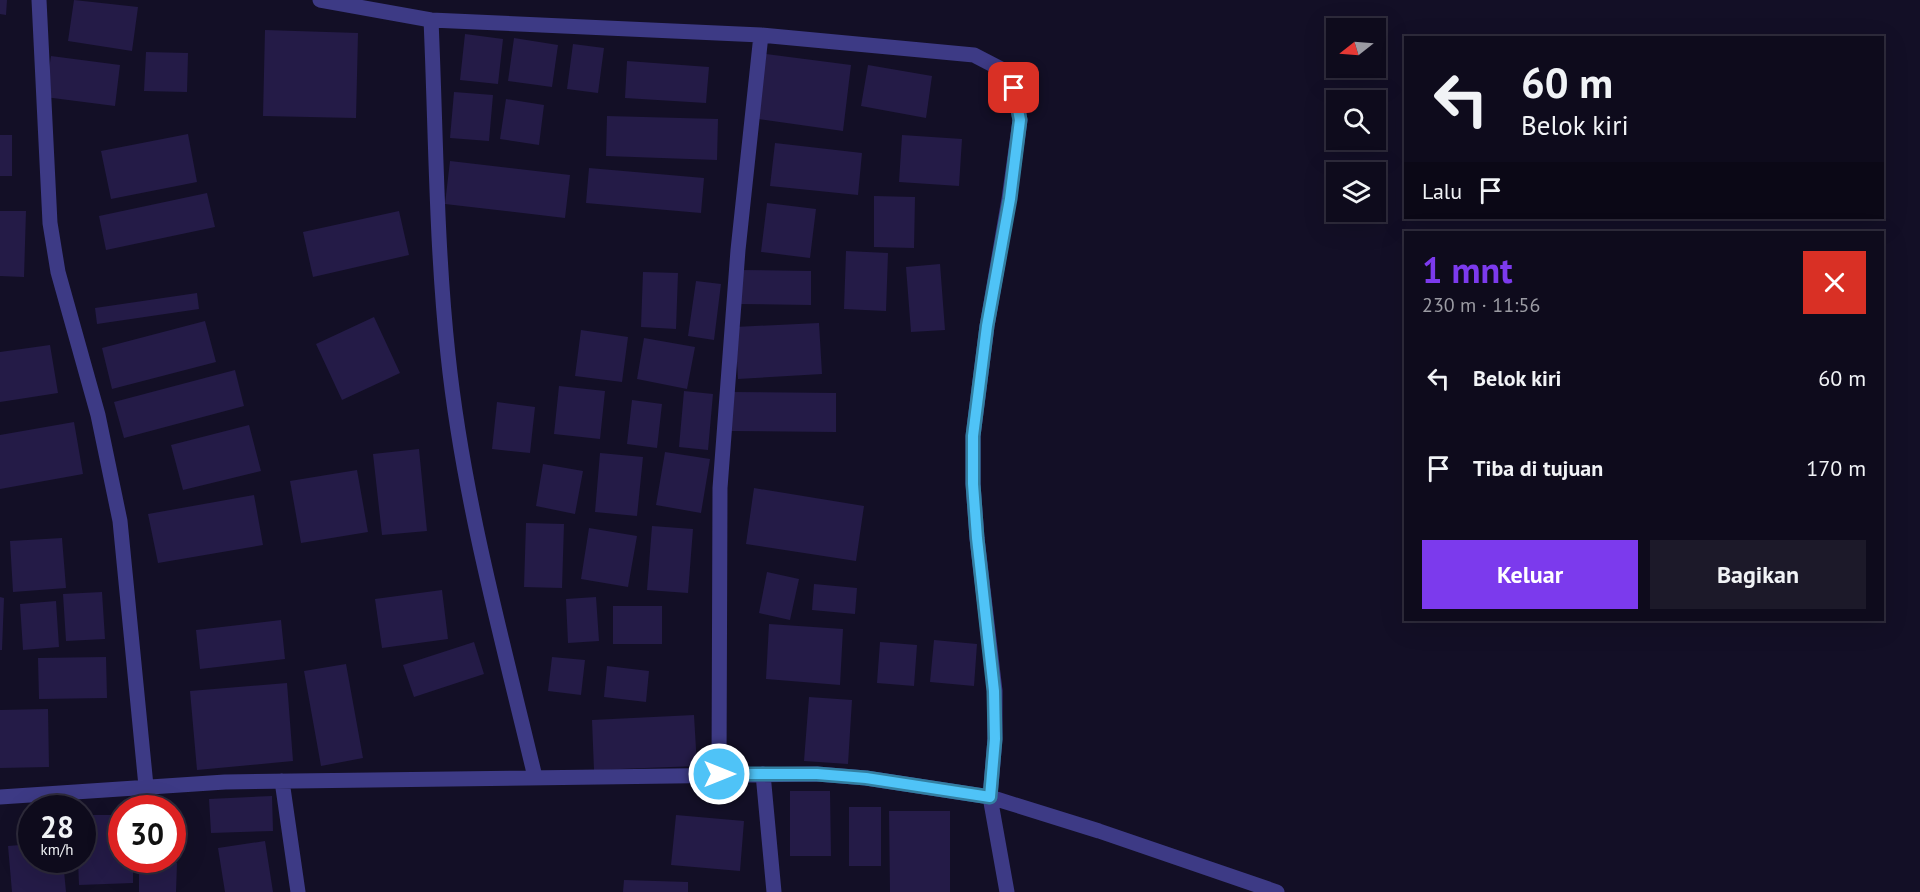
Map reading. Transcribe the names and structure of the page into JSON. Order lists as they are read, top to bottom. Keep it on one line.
{"north":"left","page":{"turn":["60 m","Belok kiri"],"then":"Lalu","heading":["1 mnt","230 m · 11:56"],"list":[{"name":"Belok kiri","value":"60 m"},{"name":"Tiba di tujuan","value":"170 m"}],"buttons":["Keluar","Bagikan"],"speed":"28 km/h","limit":"30"}}
